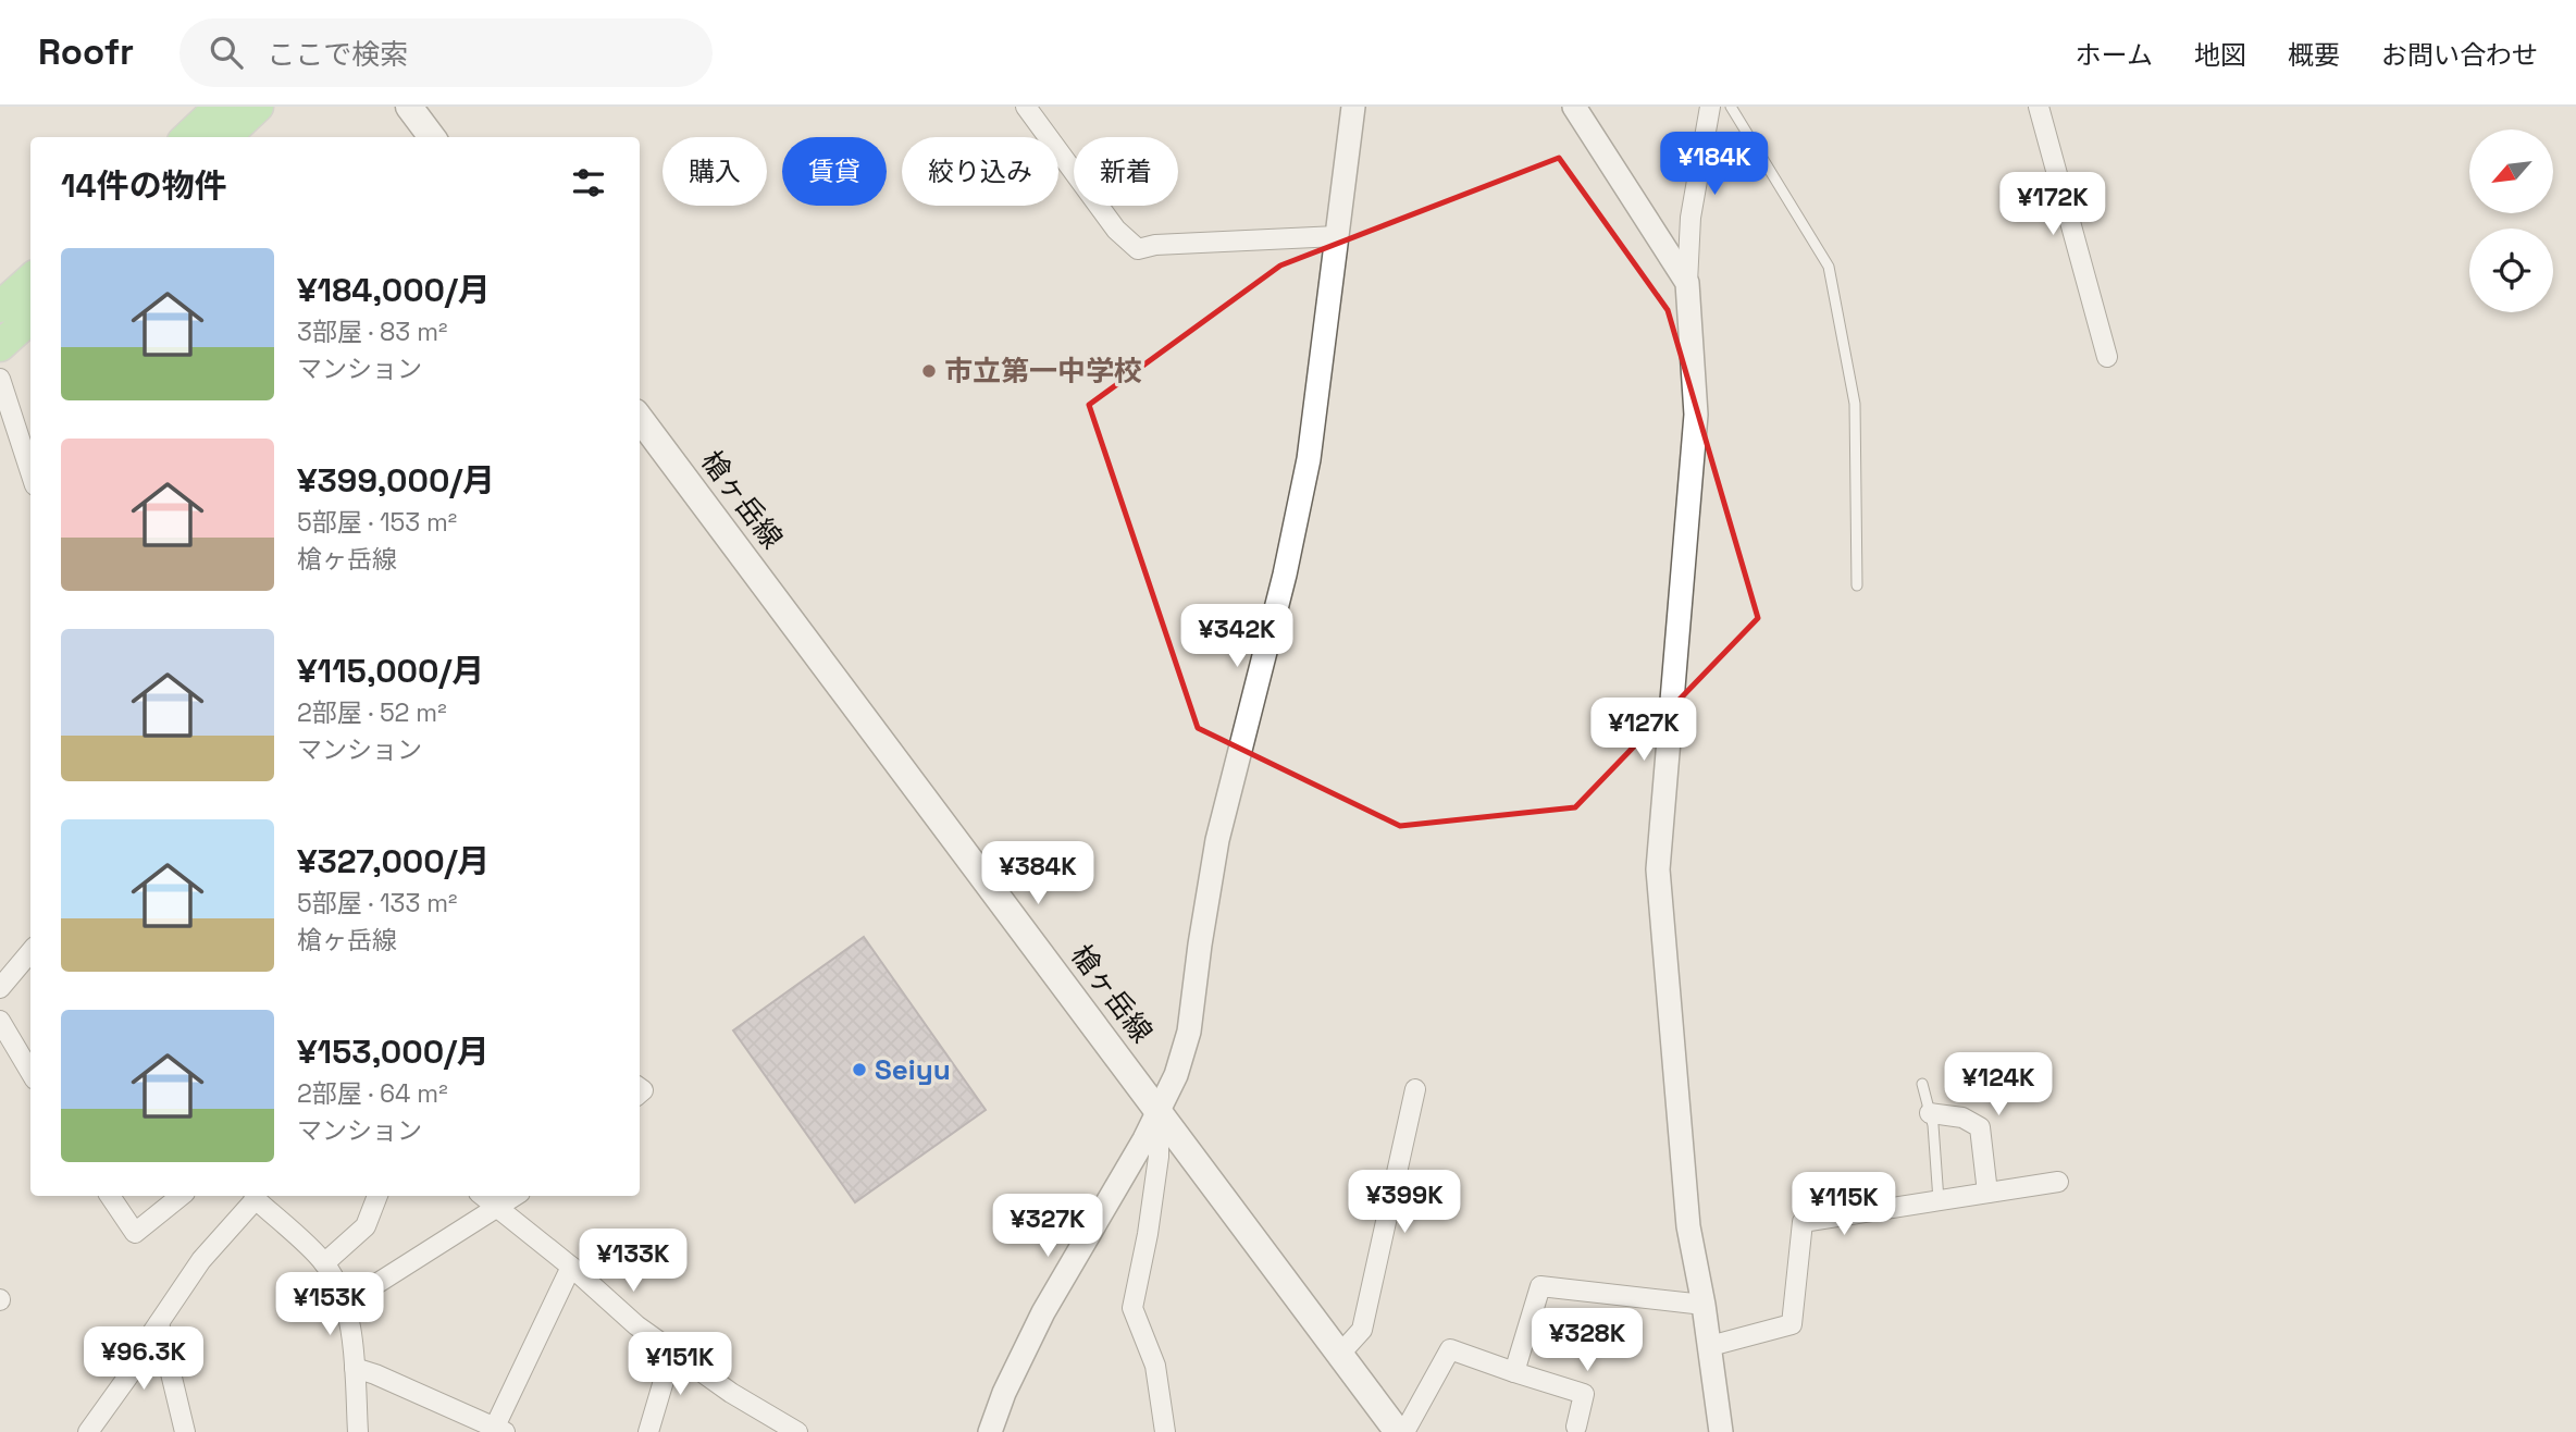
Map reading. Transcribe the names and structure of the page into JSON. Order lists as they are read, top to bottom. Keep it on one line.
{"streets":{"main road":["槍ヶ岳線"]},"places":["市立第一中学校","Seiyu"],"north":"bottom left","page":{"header":"Roofr","search":"ここで検索","nav":["ホーム","地図","概要","お問い合わせ"],"price":["¥184K","¥172K","¥342K","¥127K","¥384K","¥124K","¥399K","¥115K","¥327K","¥133K","¥153K","¥328K","¥96.3K","¥151K"],"chip":["購入","賃貸","絞り込み","新着"],"heading":"14件の物件","list":[{"name":"¥184,000/月","note":"3部屋 · 83 m² · マンション"},{"name":"¥399,000/月","note":"5部屋 · 153 m² · 槍ヶ岳線"},{"name":"¥115,000/月","note":"2部屋 · 52 m² · マンション"},{"name":"¥327,000/月","note":"5部屋 · 133 m² · 槍ヶ岳線"},{"name":"¥153,000/月","note":"2部屋 · 64 m² · マンション"}]}}
